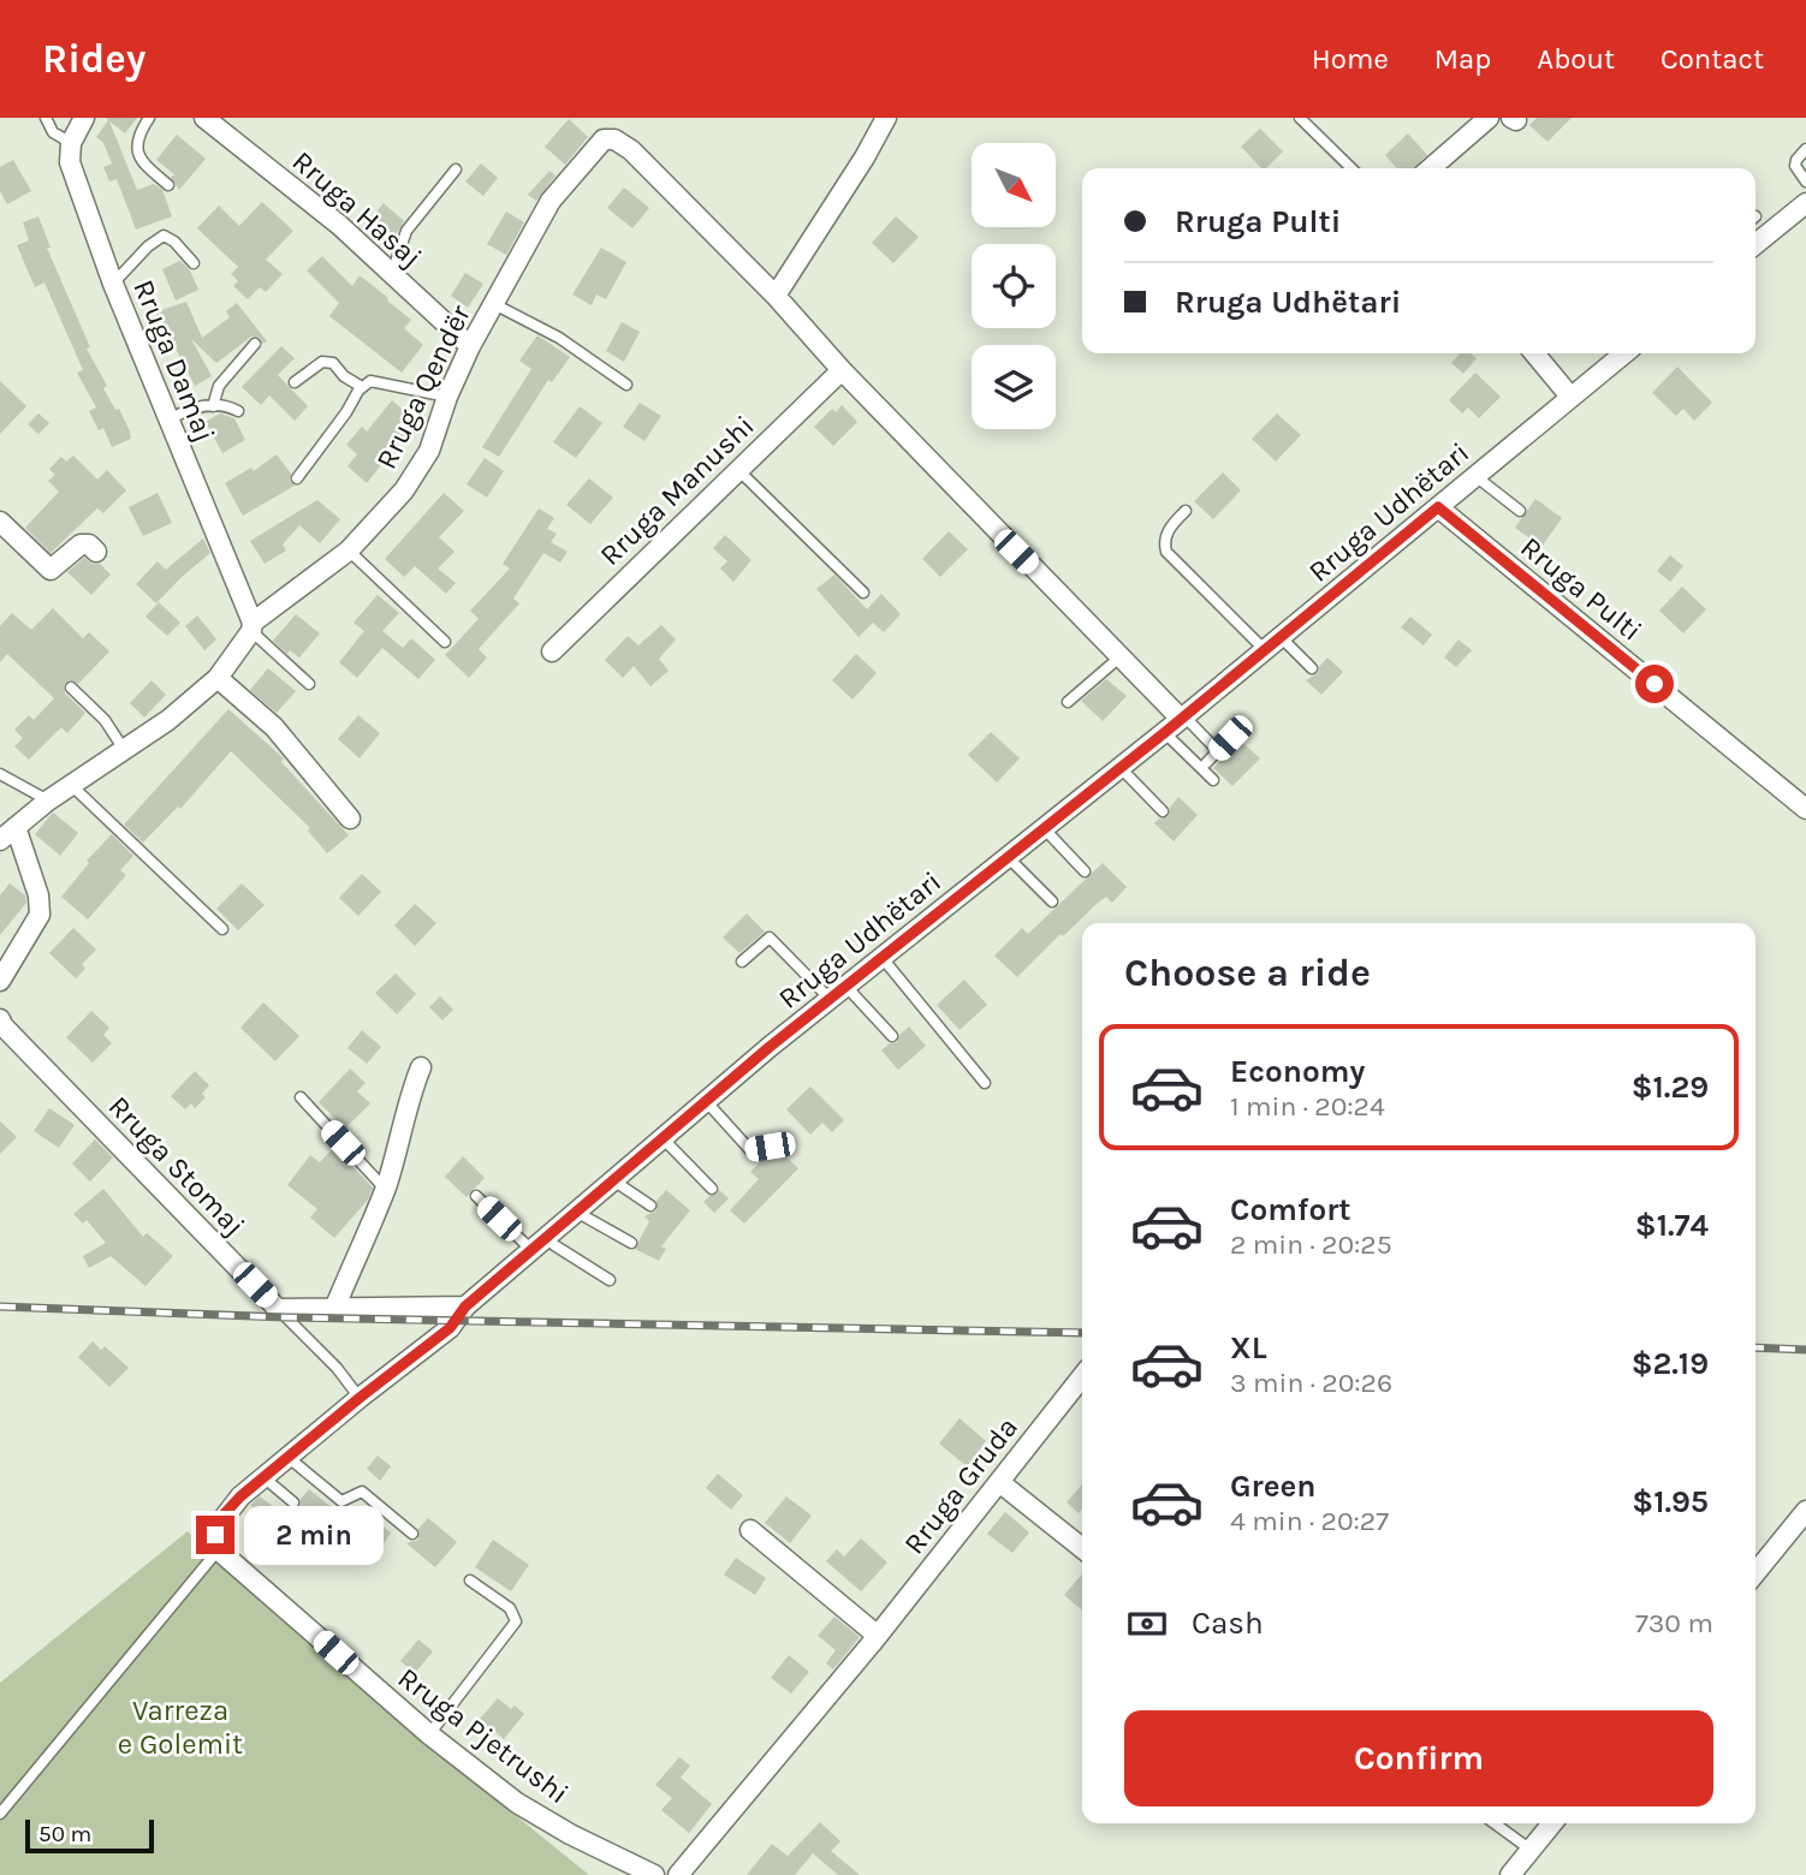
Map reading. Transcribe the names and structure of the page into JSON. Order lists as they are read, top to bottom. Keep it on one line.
{"streets":{"street":["Rruga Hasaj","Rruga Damaj","Rruga Qendër","Rruga Manushi","Rruga Udhëtari","Rruga Pulti","Rruga Stomaj","Rruga Gruda","Rruga Pjetrushi"]},"crossings":[["Rruga Hasaj","Rruga Qendër"],["Rruga Damaj","Rruga Qendër"],["Rruga Qendër","Rruga Manushi"],["Rruga Qendër","Rruga Udhëtari"],["Rruga Udhëtari","Rruga Pulti"],["Rruga Udhëtari","Rruga Pjetrushi"]],"parks":["Varreza e Golemit"],"scale_bar":"50 m","north":"bottom right","page":{"header":"Ridey","nav":["Home","Map","About","Contact"],"banner":["Rruga Pulti","Rruga Udhëtari"],"heading":"Choose a ride","list":[{"name":"Economy","note":"1 min · 20:24","value":"$1.29"},{"name":"Comfort","note":"2 min · 20:25","value":"$1.74"},{"name":"XL","note":"3 min · 20:26","value":"$2.19"},{"name":"Green","note":"4 min · 20:27","value":"$1.95"}],"bubble":"2 min","pay":["Cash","730 m"],"buttons":"Confirm","scale":"50 m"}}
